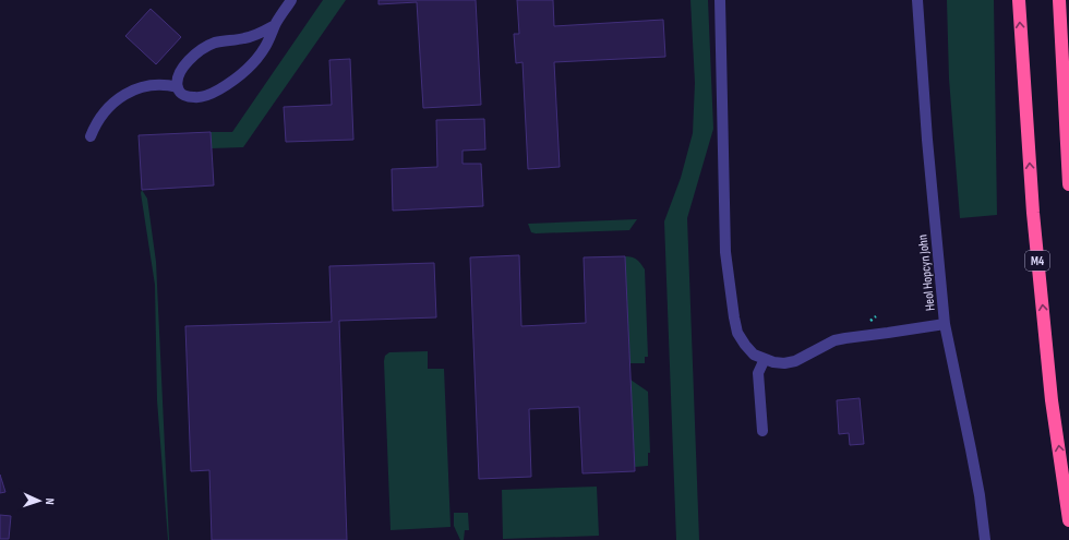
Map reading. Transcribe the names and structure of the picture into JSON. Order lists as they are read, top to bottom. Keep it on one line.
{"streets":{"highway":["M4"],"street":["Heol Hopcyn John"]},"north":"right"}
